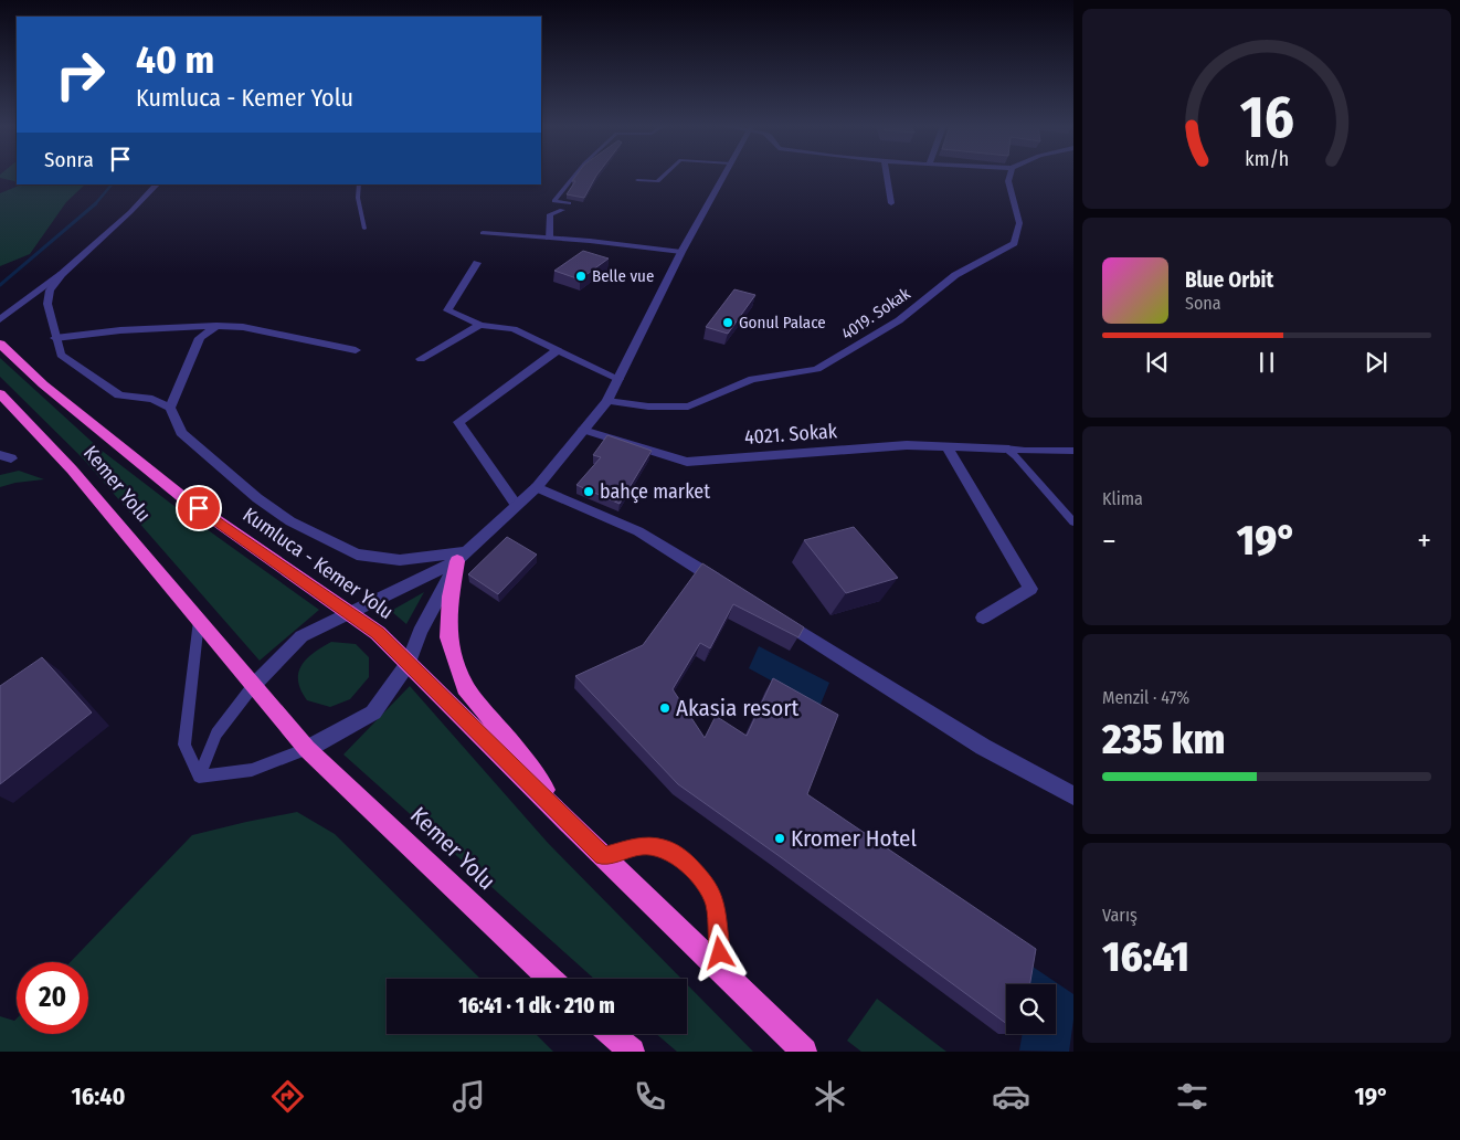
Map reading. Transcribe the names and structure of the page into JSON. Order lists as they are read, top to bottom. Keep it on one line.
{"streets":{"highway":["Kemer Yolu","Kumluca - Kemer Yolu"],"street":["4019. Sokak","4021. Sokak"]},"places":["Belle vue","Gonul Palace","bahçe market","Akasia resort","Kromer Hotel"],"page":{"turn":["40 m","Kumluca - Kemer Yolu"],"then":"Sonra","song":["Blue Orbit","Sona"],"tile":["Klima",["Menzil · 47%","235 km"],["Varış","16:41"]],"heat":["−","19°","+"],"limit":"20","trip":"16:41 · 1 dk · 210 m","tabs":["16:40","19°"],"gauge":["16","km/h"]}}
